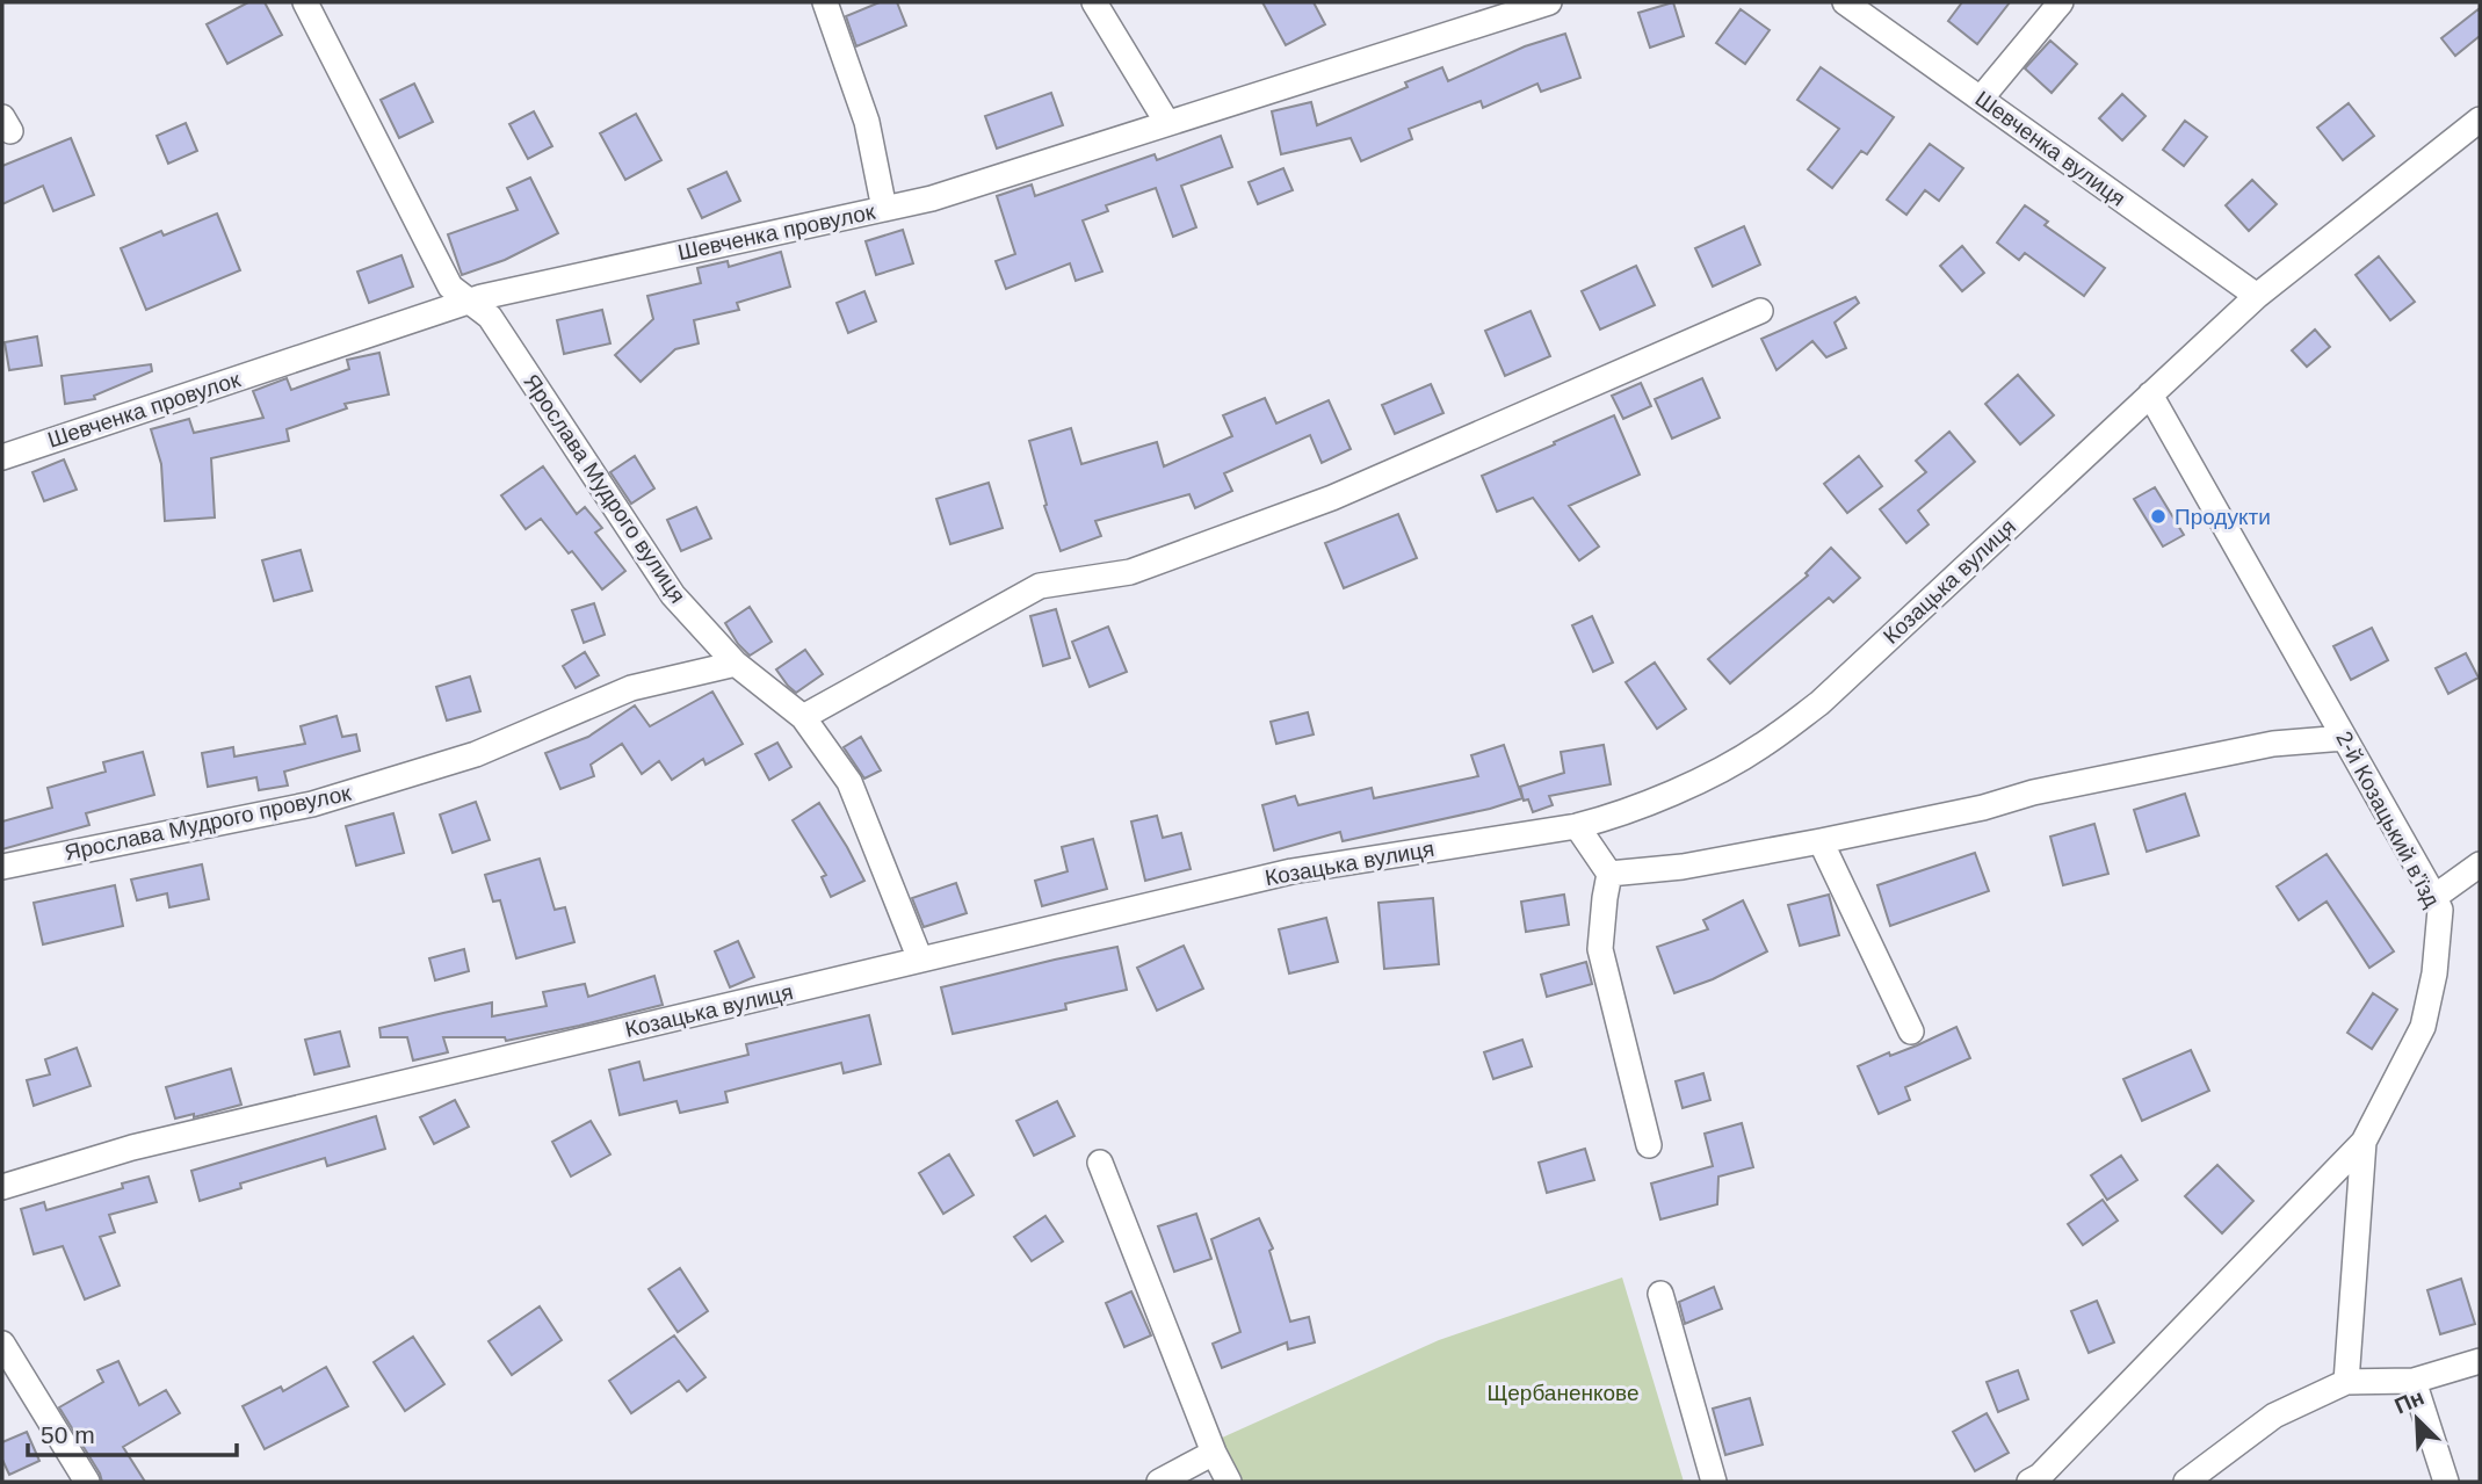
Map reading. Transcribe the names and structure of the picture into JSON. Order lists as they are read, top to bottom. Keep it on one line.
{"streets":{"street":["Шевченка вулиця","Шевченка провулок","Ярослава Мудрого вулиця","Козацька вулиця","2-й Козацький в’їзд","Ярослава Мудрого провулок"]},"crossings":[["Шевченка вулиця","Козацька вулиця"],["Шевченка провулок","Ярослава Мудрого вулиця"],["Ярослава Мудрого вулиця","Козацька вулиця"],["Ярослава Мудрого вулиця","Ярослава Мудрого провулок"],["Козацька вулиця","2-й Козацький в’їзд"]],"parks":["Щербаненкове"],"places":["Продукти"],"scale_bar":"50 m","north":"top left"}
